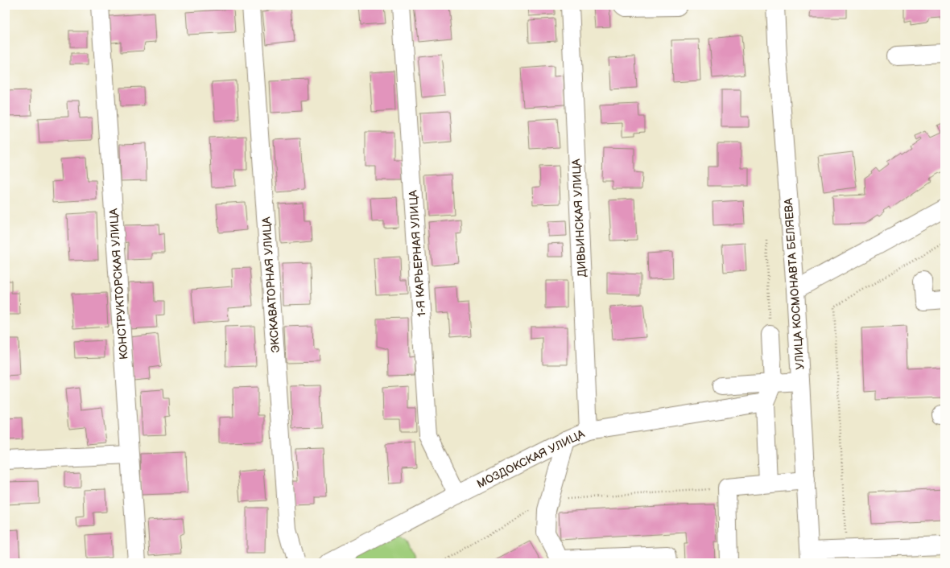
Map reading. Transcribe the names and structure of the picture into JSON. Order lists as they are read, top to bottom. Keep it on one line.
{"streets":{"street":["ДИВЬИНСКАЯ УЛИЦА","1-Я КАРЬЕРНАЯ УЛИЦА","КОНСТРУКТОРСКАЯ УЛИЦА","УЛИЦА КОСМОНАВТА БЕЛЯЕВА","ЭКСКАВАТОРНАЯ УЛИЦА","МОЗДОКСКАЯ УЛИЦА"]},"crossings":[["ДИВЬИНСКАЯ УЛИЦА","МОЗДОКСКАЯ УЛИЦА"],["1-Я КАРЬЕРНАЯ УЛИЦА","МОЗДОКСКАЯ УЛИЦА"]]}
